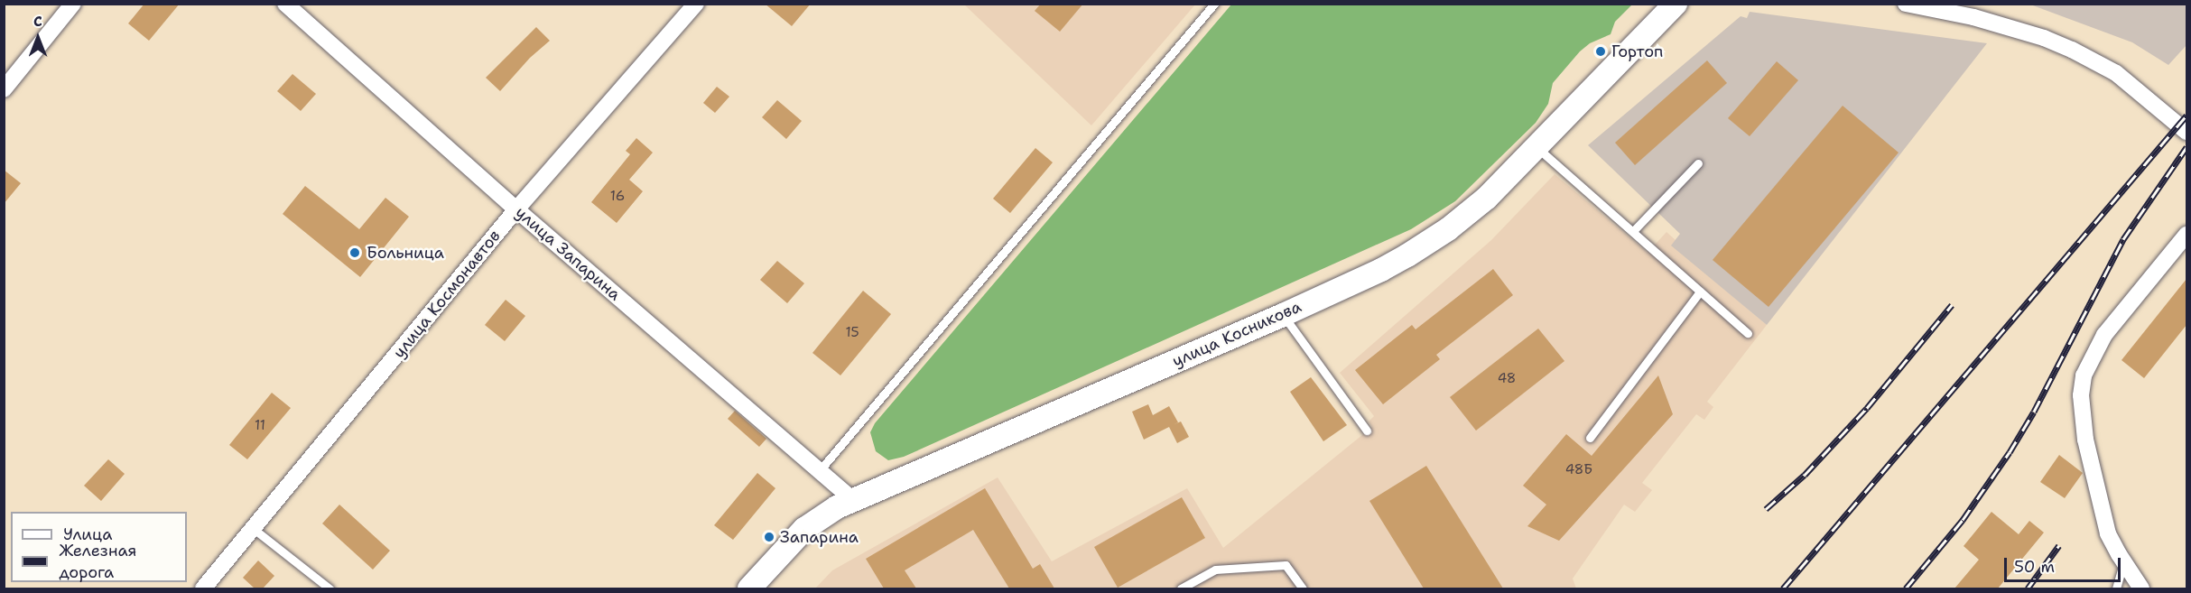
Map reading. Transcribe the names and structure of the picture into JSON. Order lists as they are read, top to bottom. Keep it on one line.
{"streets":{"street":["улица Запарина","улица Космонавтов","улица Косникова"]},"crossings":[["улица Запарина","улица Космонавтов"],["улица Запарина","улица Косникова"]],"places":["Гортоп","Больница","Запарина"],"house_numbers":["16","15","48","11","48Б"],"legend":["Улица","Железная дорога"],"scale_bar":"50 m","north":"top"}
